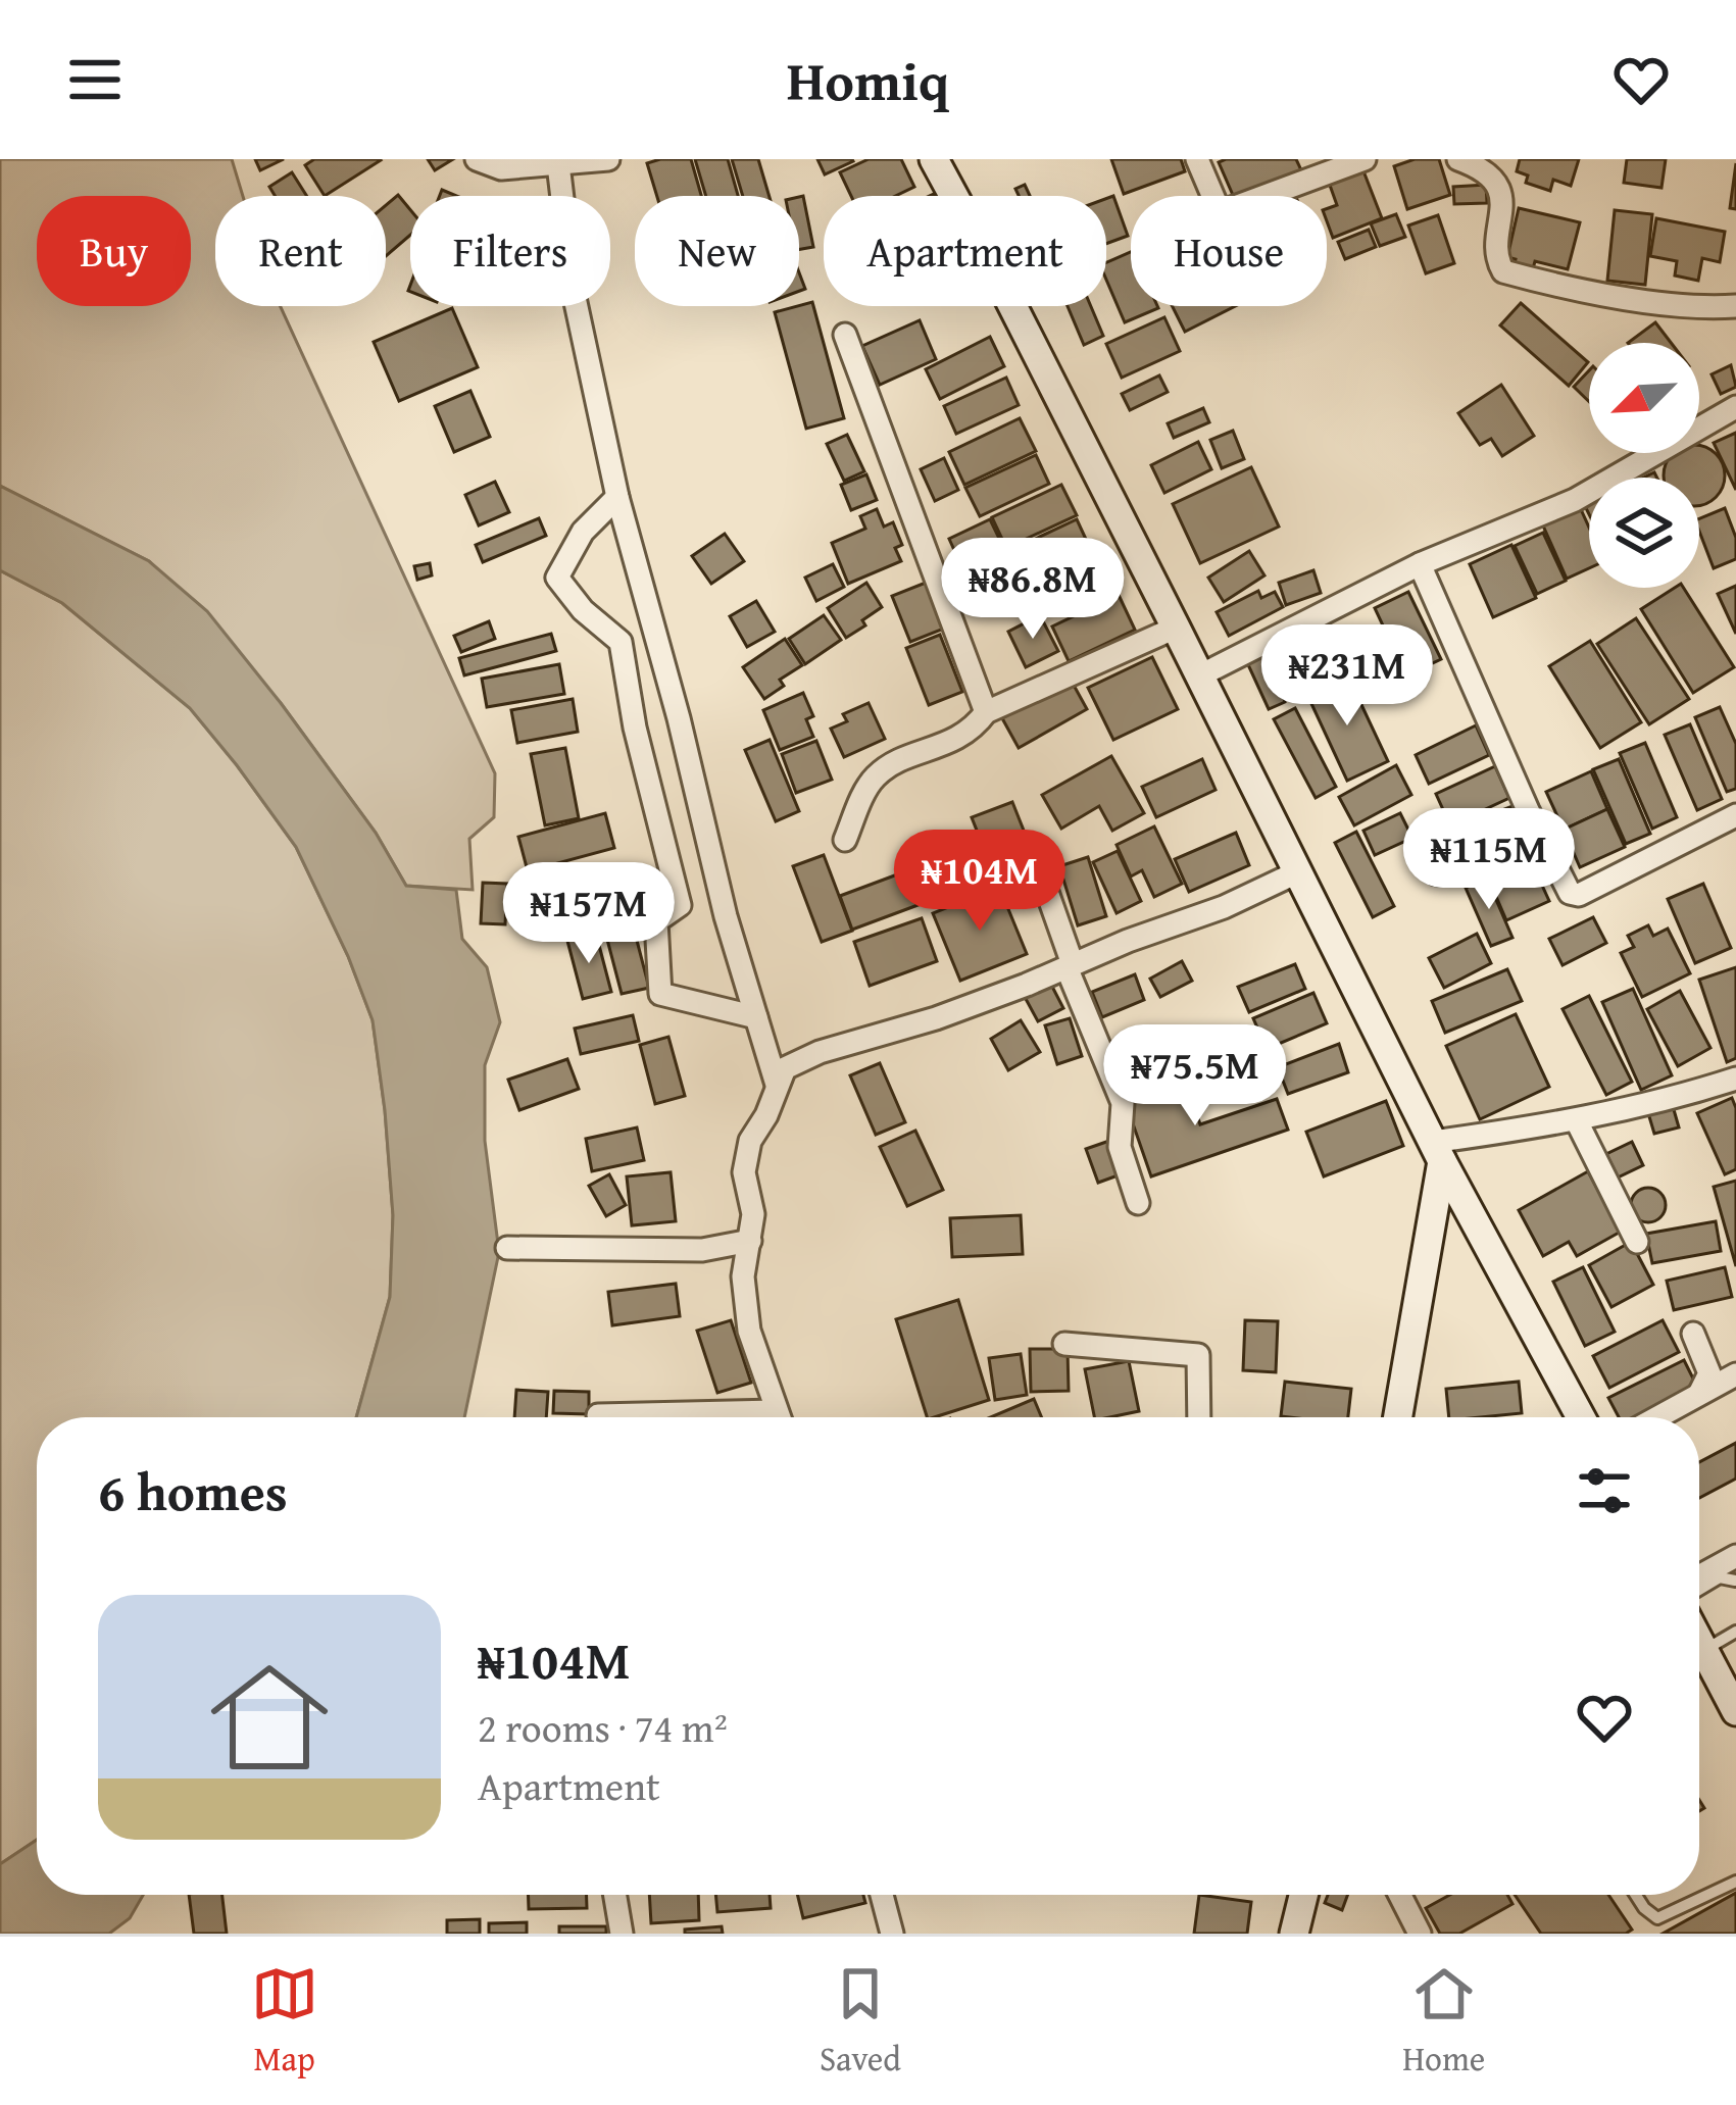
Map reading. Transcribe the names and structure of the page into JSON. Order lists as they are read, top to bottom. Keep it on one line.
{"north":"bottom left","page":{"header":"Homiq","chip":["Buy","Rent","Filters","New","Apartment","House"],"price":["₦86.8M","₦231M","₦115M","₦104M","₦157M","₦75.5M"],"heading":"6 homes","list":[{"name":"₦104M","note":"2 rooms · 74 m² · Apartment"}],"tabs":["Map","Saved","Home"]}}
